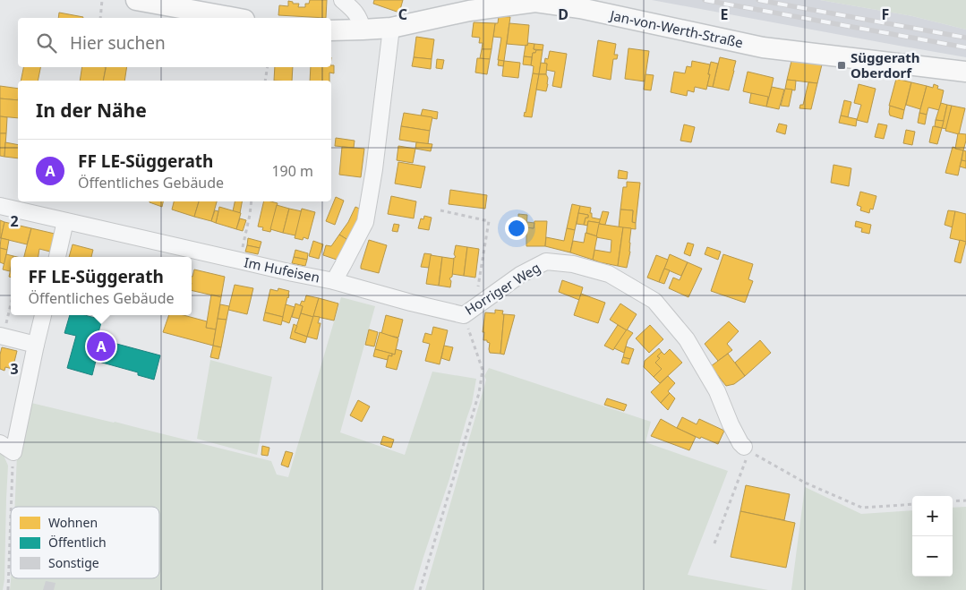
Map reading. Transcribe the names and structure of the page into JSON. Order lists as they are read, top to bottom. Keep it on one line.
{"streets":{"main road":["Jan-von-Werth-Straße"],"street":["Im Hufeisen","Horriger Weg"]},"crossings":[["Jan-von-Werth-Straße","Im Hufeisen"],["Im Hufeisen","Horriger Weg"]],"places":{"transit":["Süggerath Oberdorf"]},"legend":["Wohnen","Öffentlich","Sonstige"],"page":{"search":"Hier suchen","heading":"In der Nähe","list":[{"mark":"A","name":"FF LE-Süggerath","note":"Öffentliches Gebäude","value":"190 m"}],"popup":["FF LE-Süggerath","Öffentliches Gebäude"],"pins":"A","map_buttons":["+","−"]},"grid":{"columns":["C","D","E","F"],"rows":["2","3"]}}
